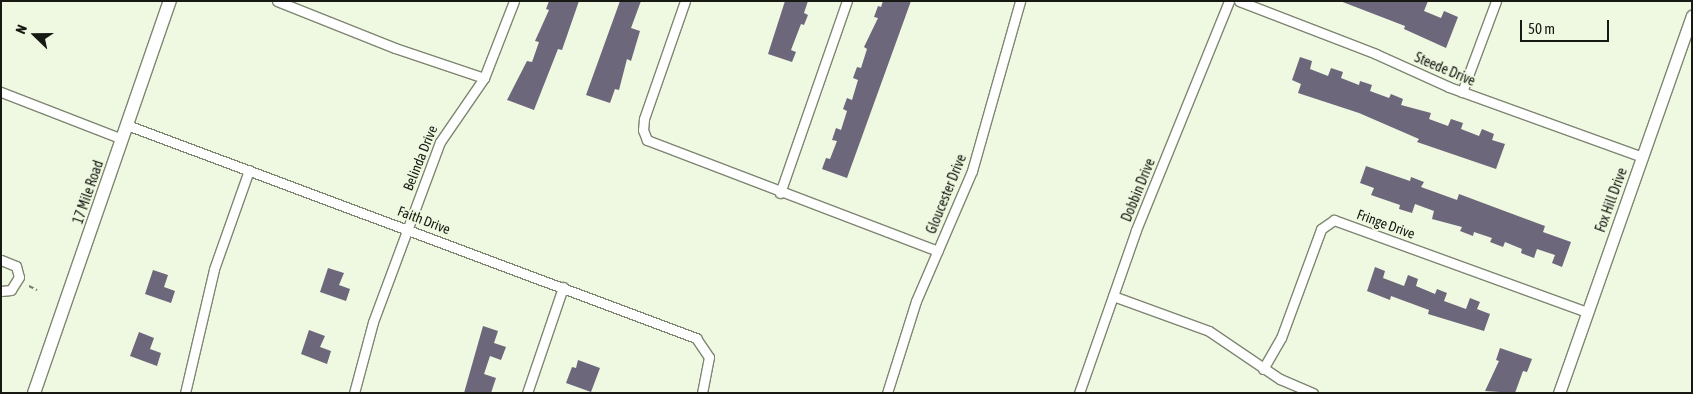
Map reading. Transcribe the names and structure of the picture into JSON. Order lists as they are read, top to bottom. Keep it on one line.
{"streets":{"main road":["17 Mile Road"],"street":["Steede Drive","Belinda Drive","Dobbin Drive","Gloucester Drive","Fox Hill Drive","Faith Drive","Fringe Drive"]},"crossings":[["Steede Drive","Fox Hill Drive"],["Belinda Drive","Faith Drive"],["17 Mile Road","Faith Drive"],["Fox Hill Drive","Fringe Drive"]],"scale_bar":"50 m","north":"left"}
